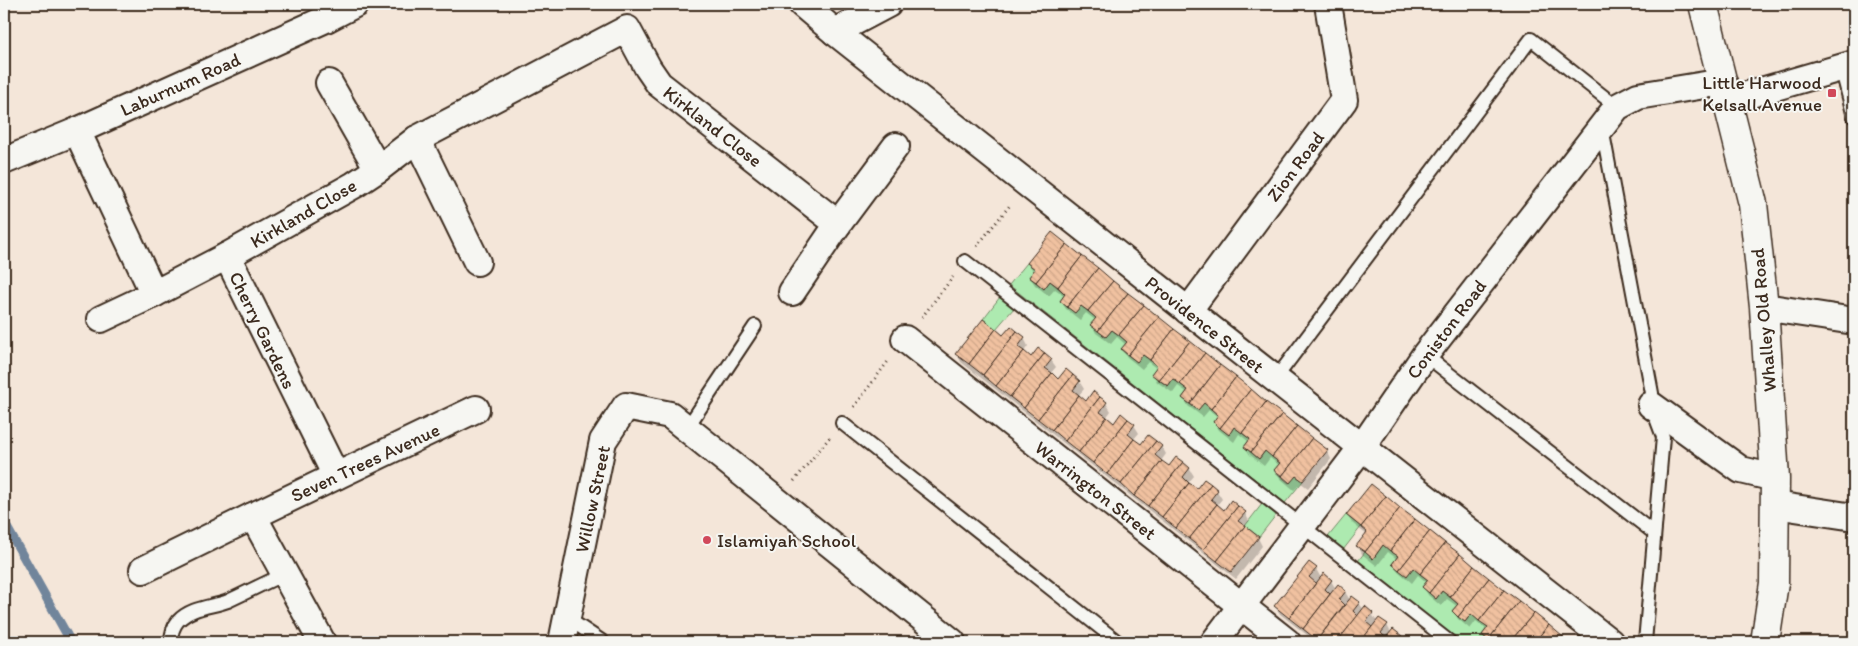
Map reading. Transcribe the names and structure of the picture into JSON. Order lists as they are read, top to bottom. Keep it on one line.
{"streets":{"street":["Laburnum Road","Kirkland Close","Zion Road","Whalley Old Road","Providence Street","Coniston Road","Cherry Gardens","Seven Trees Avenue","Warrington Street","Willow Street"]},"crossings":[["Kirkland Close","Cherry Gardens"],["Zion Road","Providence Street"],["Whalley Old Road","Coniston Road"],["Providence Street","Coniston Road"],["Coniston Road","Warrington Street"],["Cherry Gardens","Seven Trees Avenue"]],"places":{"transit":["Little Harwood Kelsall Avenue"],"other":["Islamiyah School"]}}
